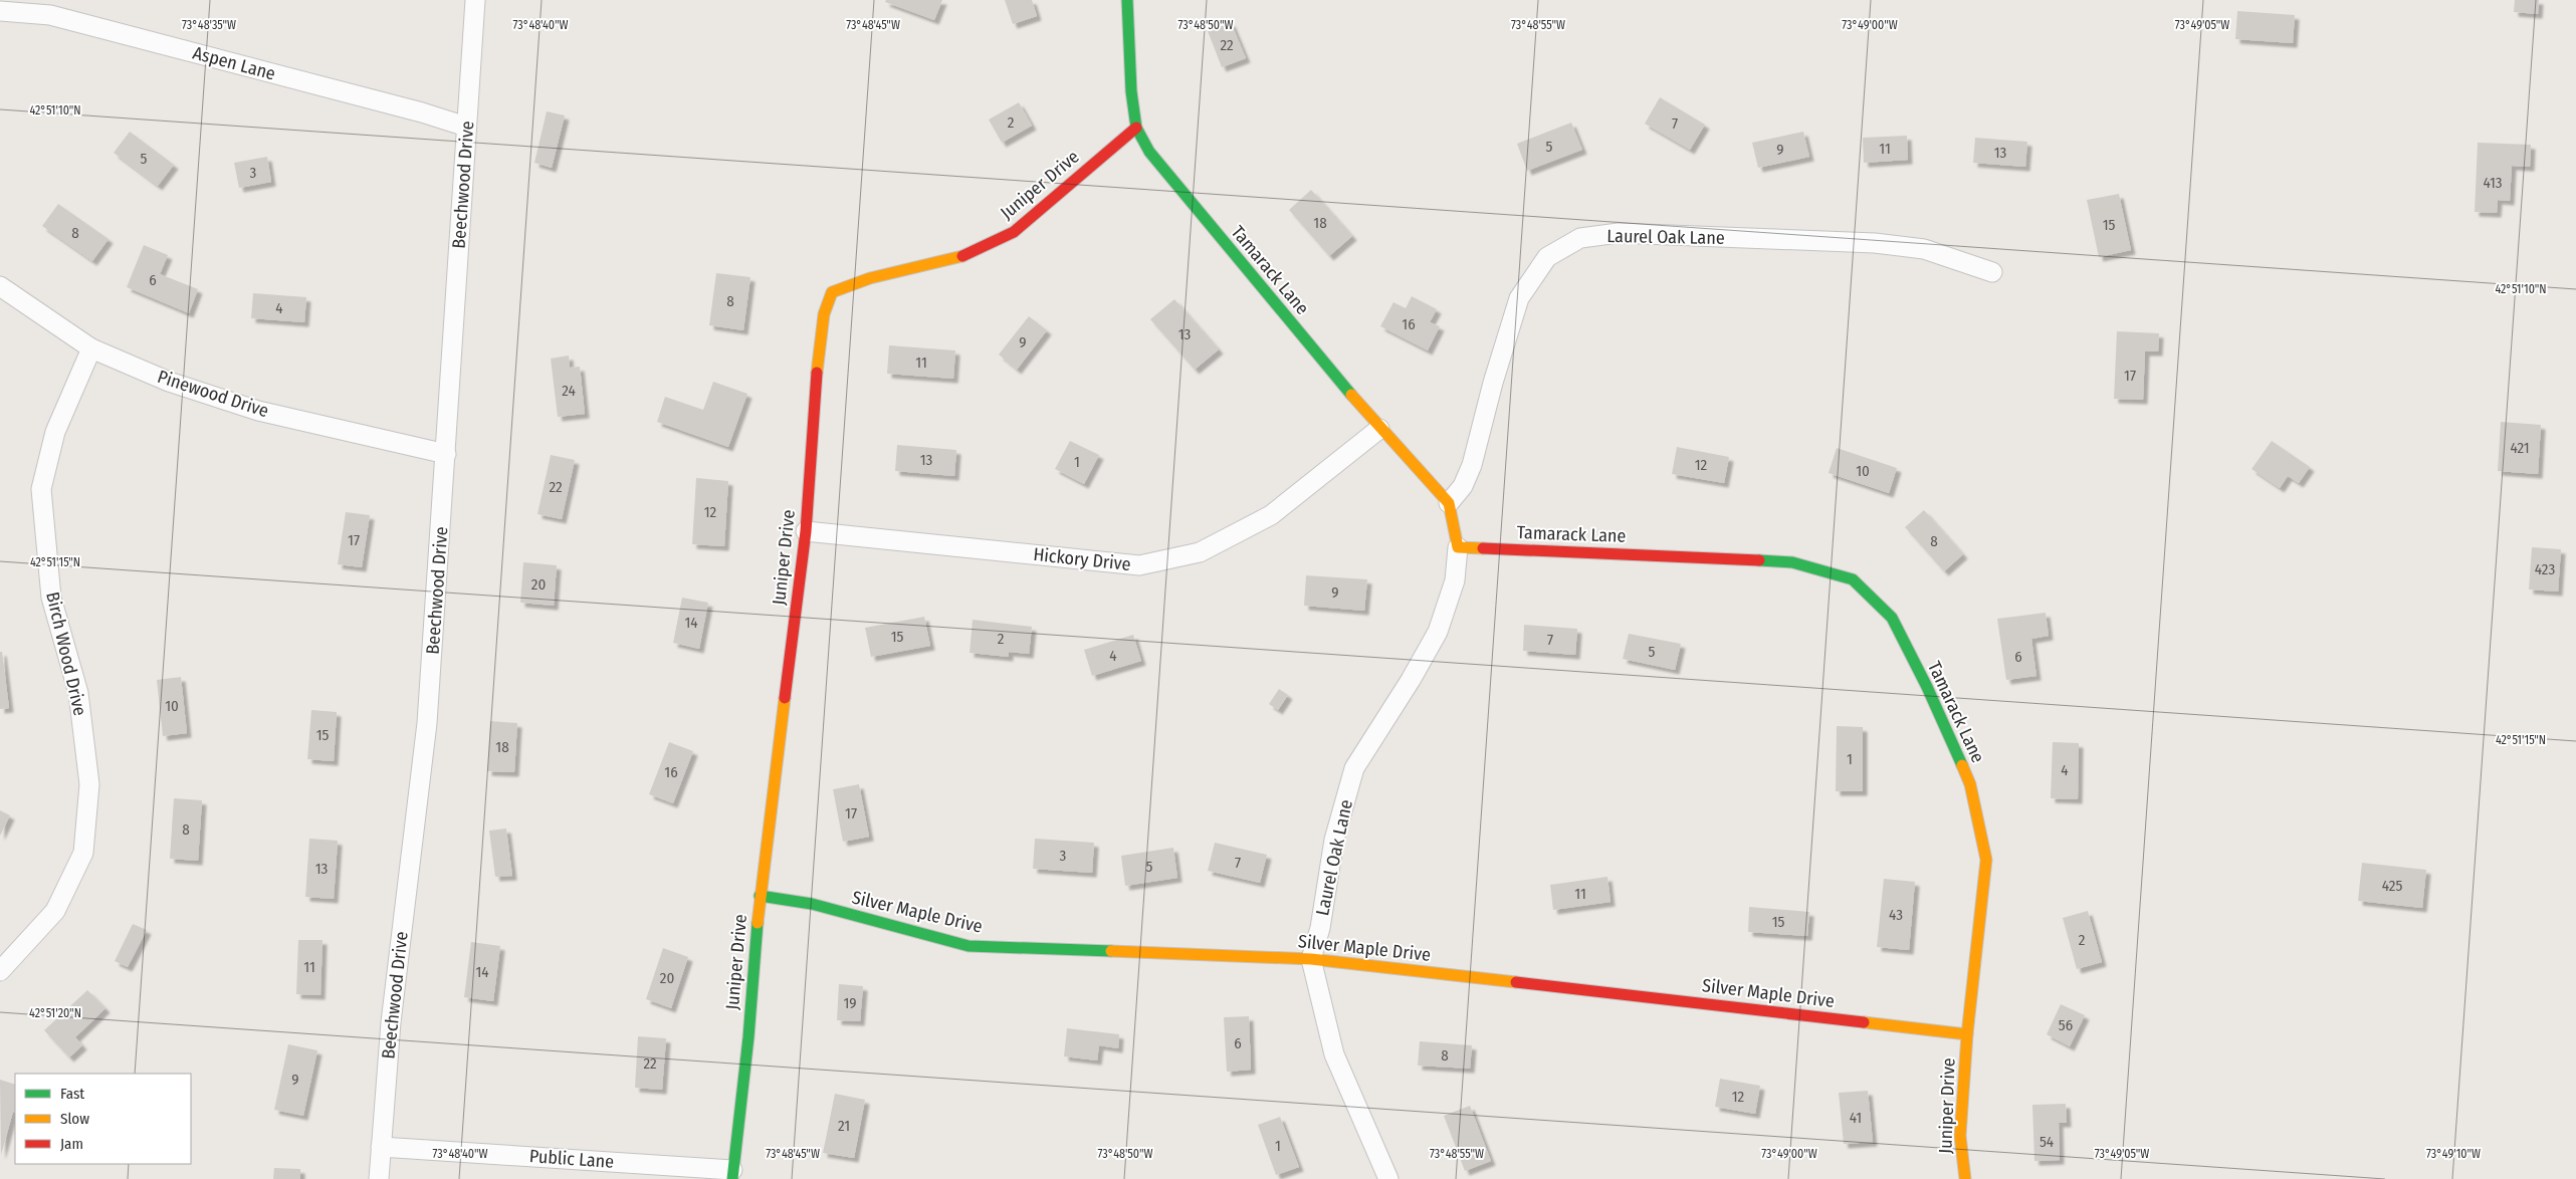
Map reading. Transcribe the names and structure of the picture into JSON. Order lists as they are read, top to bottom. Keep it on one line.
{"streets":{"street":["Aspen Lane","Beechwood Drive","Juniper Drive","Laurel Oak Lane","Tamarack Lane","Pinewood Drive","Hickory Drive","Birch Wood Drive","Silver Maple Drive","Public Lane"]},"crossings":[["Aspen Lane","Beechwood Drive"],["Beechwood Drive","Pinewood Drive"],["Beechwood Drive","Public Lane"],["Juniper Drive","Tamarack Lane"],["Juniper Drive","Hickory Drive"],["Juniper Drive","Silver Maple Drive"],["Juniper Drive","Public Lane"],["Laurel Oak Lane","Tamarack Lane"],["Laurel Oak Lane","Silver Maple Drive"],["Tamarack Lane","Hickory Drive"],["Tamarack Lane","Silver Maple Drive"],["Pinewood Drive","Birch Wood Drive"]],"house_numbers":["22","2","7","5","11","9","13","5","3","413","18","15","8","6","8","4","16","13","9","11","17","24","421","13","1","12","10","22","12","17","8","423","20","9","14","15","2","7","5","4","6","10","15","18","1","4","16","17","8","3","7","5","13","425","11","43","15","2","11","14","20","19","56","6","8","22","9","12","41","21","54","1"],"legend":["Fast","Slow","Jam"],"coordinates":["73°48'35\"W","73°48'40\"W","73°48'45\"W","73°48'50\"W","73°48'55\"W","73°49'00\"W","73°49'05\"W","42°51'10\"N","42°51'15\"N","42°51'20\"N","73°49'10\"W"]}
